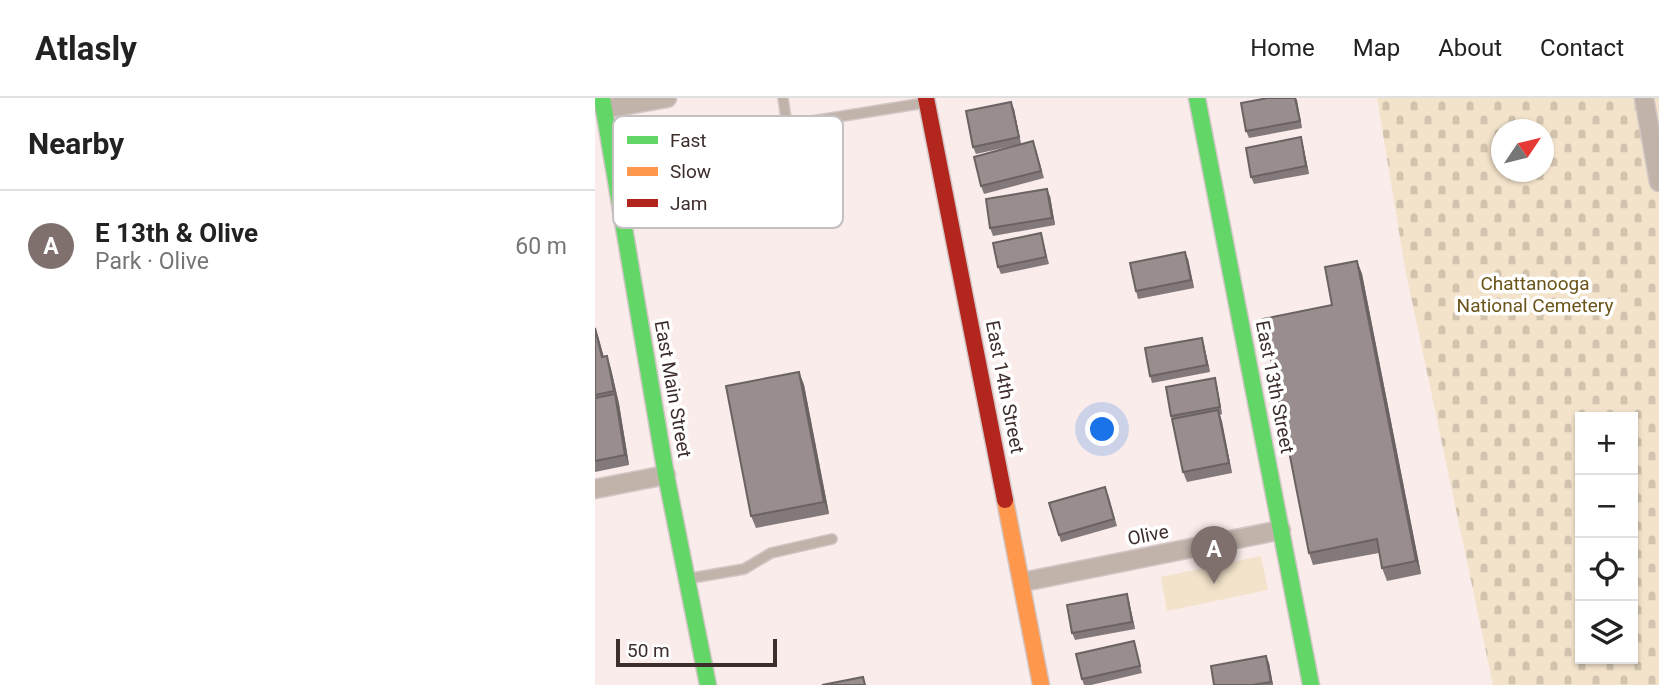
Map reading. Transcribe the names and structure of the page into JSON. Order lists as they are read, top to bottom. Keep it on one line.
{"streets":{"street":["East 14th Street","East 13th Street","East Main Street","Olive"]},"crossings":[["East 14th Street","Olive"],["East 13th Street","Olive"]],"parks":["Chattanooga National Cemetery"],"legend":["Fast","Slow","Jam"],"scale_bar":"50 m","north":"top right","page":{"header":"Atlasly","nav":["Home","Map","About","Contact"],"heading":"Nearby","list":[{"mark":"A","name":"E 13th & Olive","note":"Park · Olive","value":"60 m"}],"map_buttons":["+","−"],"pins":"A","scale":"50 m"}}
